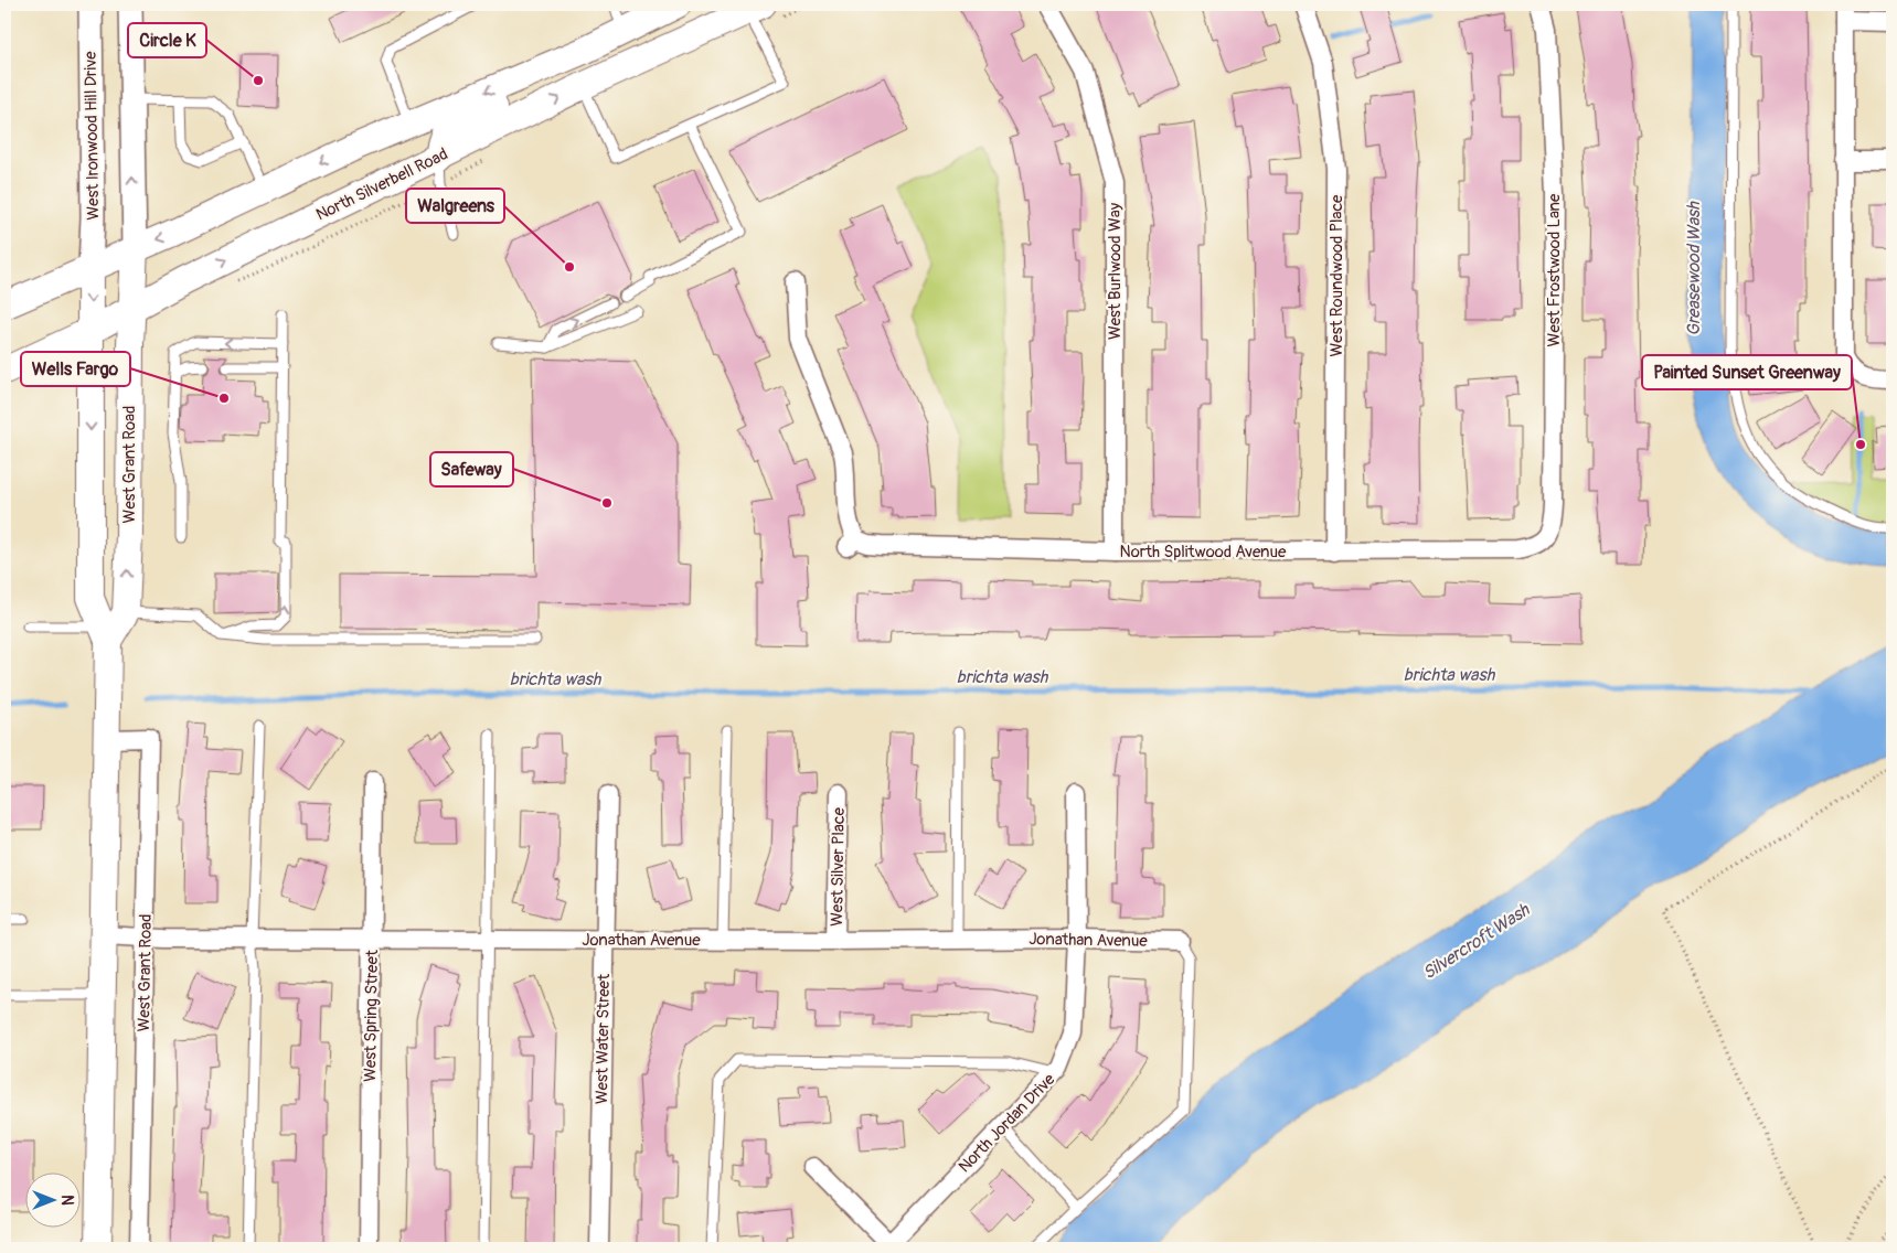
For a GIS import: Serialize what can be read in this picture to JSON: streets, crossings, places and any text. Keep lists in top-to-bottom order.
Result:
{
  "streets": {
    "main road": ["North Silverbell Road", "West Grant Road"],
    "street": [
      "West Ironwood Hill Drive",
      "West Frostwood Lane",
      "West Burlwood Way",
      "West Roundwood Place",
      "North Splitwood Avenue",
      "West Silver Place",
      "Jonathan Avenue",
      "West Spring Street",
      "West Water Street",
      "North Jordan Drive"
    ]
  },
  "crossings": [
    ["North Silverbell Road", "West Grant Road"],
    ["West Frostwood Lane", "North Splitwood Avenue"],
    ["West Burlwood Way", "North Splitwood Avenue"],
    ["West Roundwood Place", "North Splitwood Avenue"],
    ["West Grant Road", "Jonathan Avenue"],
    ["West Silver Place", "Jonathan Avenue"],
    ["Jonathan Avenue", "West Spring Street"],
    ["Jonathan Avenue", "West Water Street"],
    ["Jonathan Avenue", "North Jordan Drive"]
  ],
  "water": ["Greasewood Wash", "brichta wash", "Silvercroft Wash"],
  "places": [
    "Circle K",
    "Walgreens",
    "Wells Fargo",
    "Painted Sunset Greenway",
    "Safeway"
  ],
  "north": "right"
}
